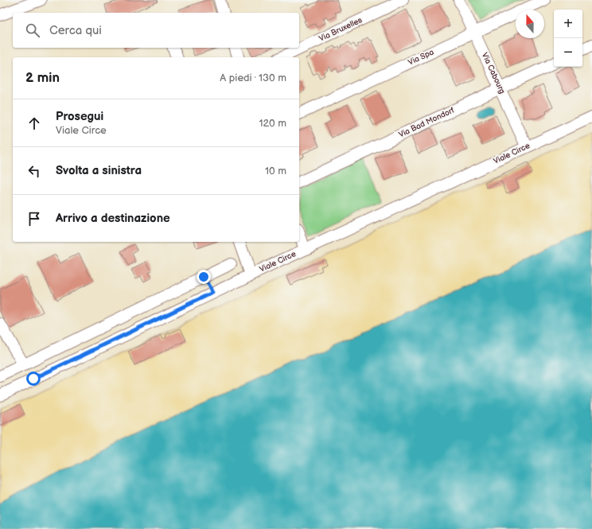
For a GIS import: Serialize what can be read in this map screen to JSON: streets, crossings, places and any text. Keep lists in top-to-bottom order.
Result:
{
  "streets": {
    "street": [
      "Via Bruxelles",
      "Via Spa",
      "Via Cabourg",
      "Via Bad Mondorf",
      "Viale Circe"
    ]
  },
  "crossings": [
    ["Via Spa", "Via Cabourg"],
    ["Via Cabourg", "Via Bad Mondorf"],
    ["Via Cabourg", "Viale Circe"]
  ],
  "north": "top",
  "page": {
    "map_buttons": ["+", "−"],
    "search": "Cerca qui",
    "heading": ["2 min", "A piedi · 130 m"],
    "list": [
      ["Prosegui", "Viale Circe", "120 m"],
      ["Svolta a sinistra", "10 m"],
      "Arrivo a destinazione"
    ]
  }
}
